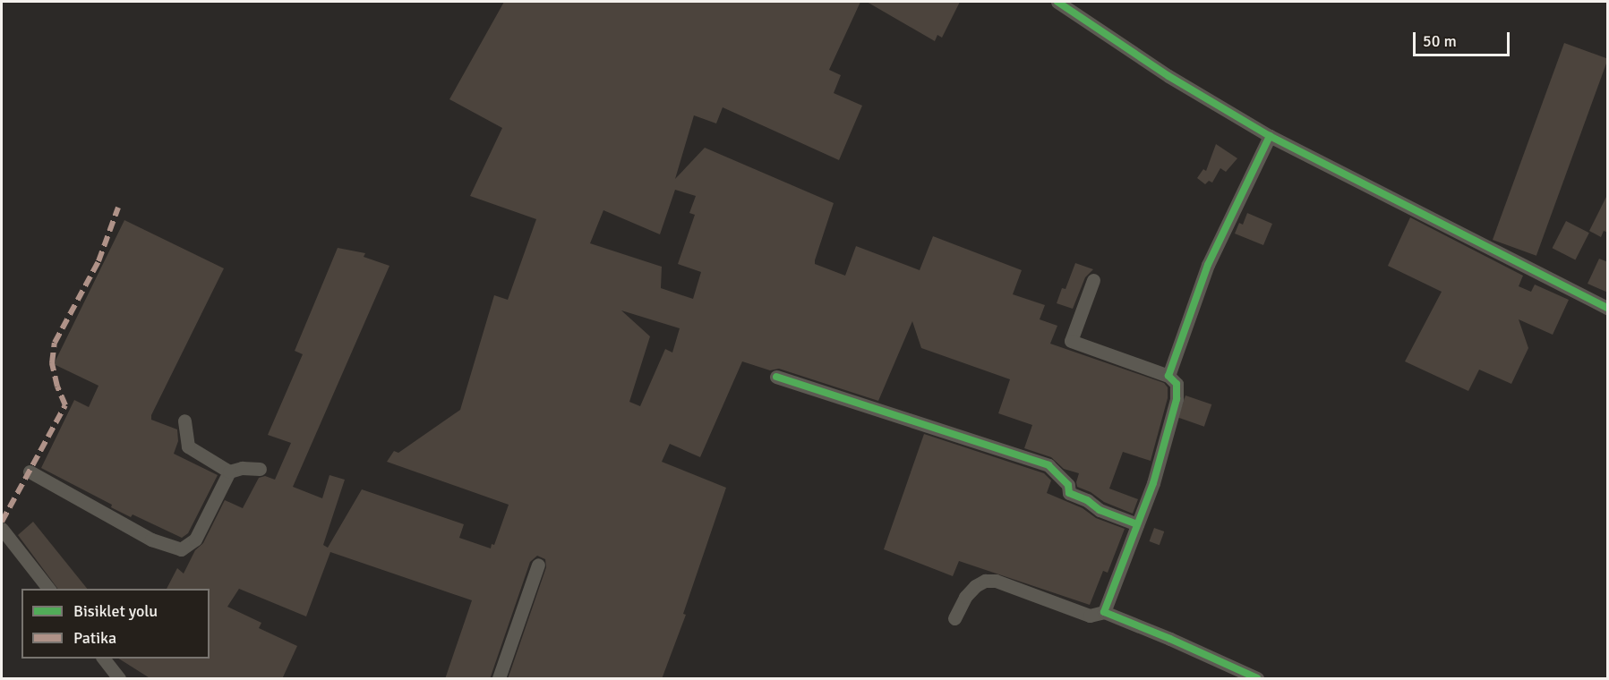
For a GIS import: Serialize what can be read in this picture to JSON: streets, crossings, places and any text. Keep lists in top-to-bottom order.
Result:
{
  "legend": ["Bisiklet yolu", "Patika"],
  "scale_bar": "50 m"
}
